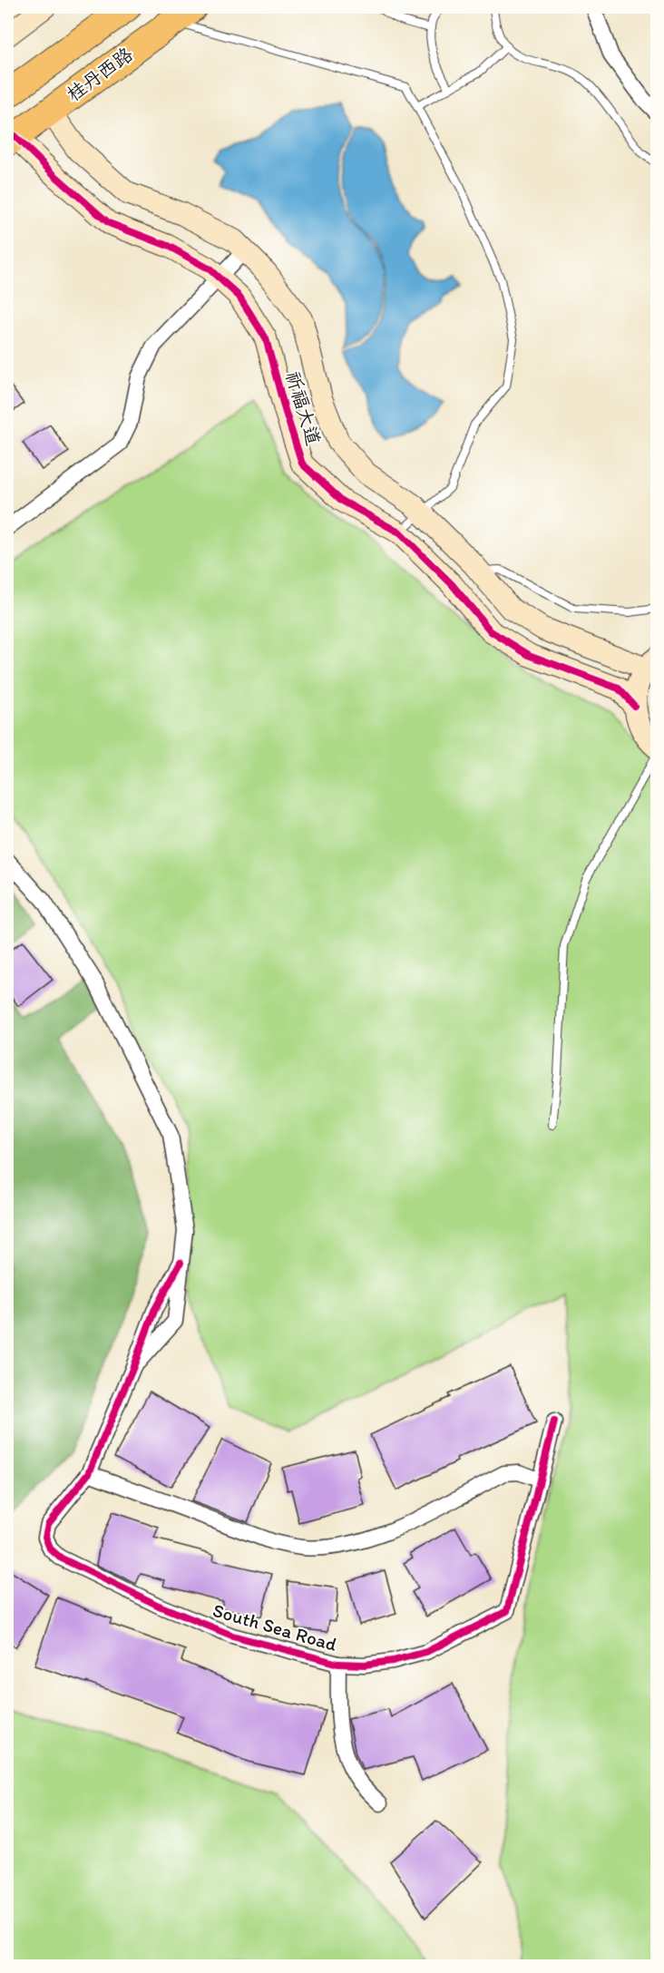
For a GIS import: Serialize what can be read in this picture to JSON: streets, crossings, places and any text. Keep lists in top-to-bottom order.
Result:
{
  "streets": {
    "highway": ["桂丹西路"],
    "street": ["祈福大道", "South Sea Road"]
  },
  "crossings": [
    ["桂丹西路", "祈福大道"]
  ]
}
